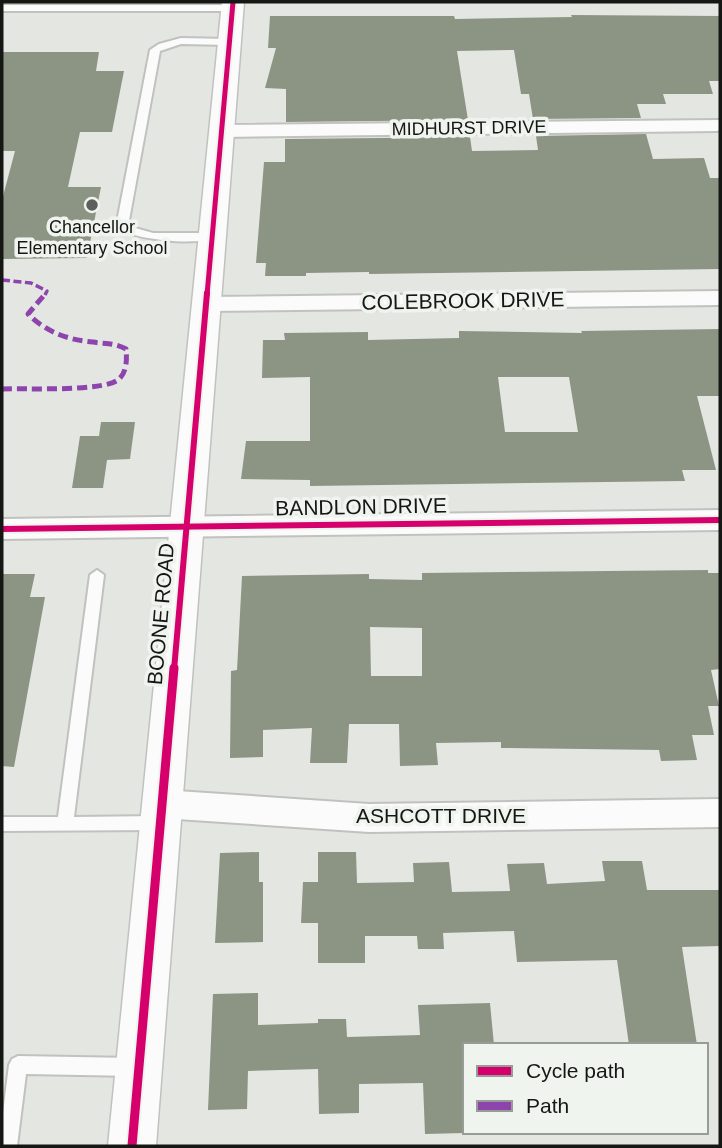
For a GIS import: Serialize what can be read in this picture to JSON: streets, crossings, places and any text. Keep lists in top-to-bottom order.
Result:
{
  "streets": {
    "street": [
      "MIDHURST DRIVE",
      "COLEBROOK DRIVE",
      "BANDLON DRIVE",
      "BOONE ROAD",
      "ASHCOTT DRIVE"
    ]
  },
  "crossings": [
    ["MIDHURST DRIVE", "BOONE ROAD"],
    ["COLEBROOK DRIVE", "BOONE ROAD"],
    ["BANDLON DRIVE", "BOONE ROAD"],
    ["BOONE ROAD", "ASHCOTT DRIVE"]
  ],
  "places": ["Chancellor Elementary School"],
  "legend": ["Cycle path", "Path"]
}
